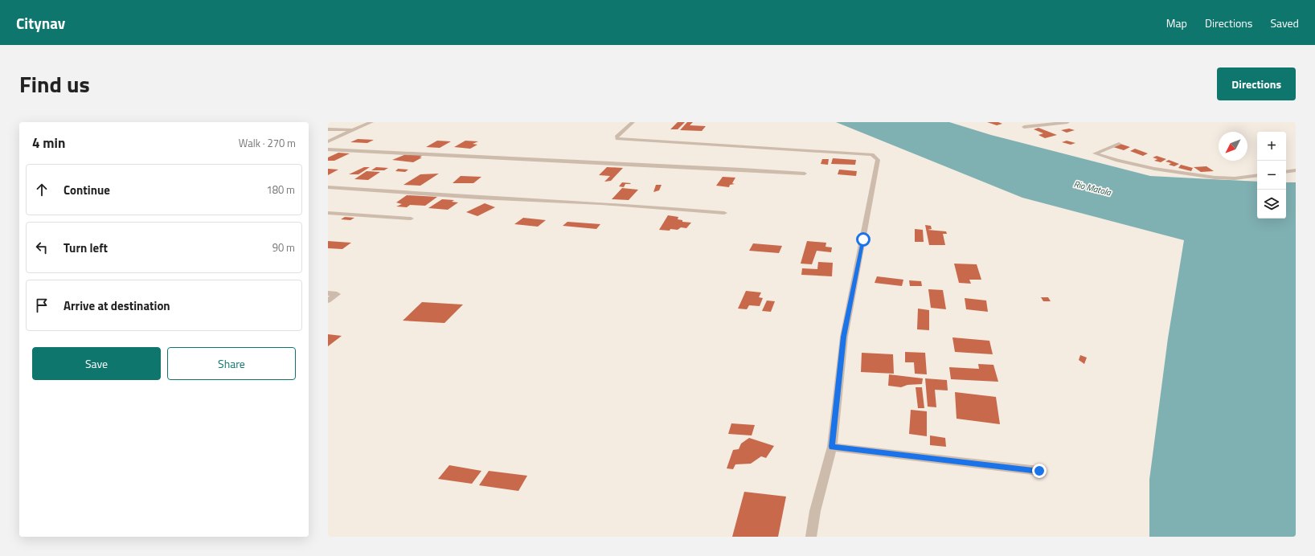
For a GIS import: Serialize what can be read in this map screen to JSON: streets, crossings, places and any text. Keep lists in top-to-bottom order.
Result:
{
  "water": ["Rio Matola"],
  "north": "bottom left",
  "page": {
    "header": "Citynav",
    "nav": ["Map", "Directions", "Saved"],
    "title": "Find us",
    "buttons": [
      "Directions",
      ["Save", "Share"]
    ],
    "heading": ["4 min", "Walk · 270 m"],
    "map_buttons": ["+", "−"],
    "list": [
      ["Continue", "180 m"],
      ["Turn left", "90 m"],
      "Arrive at destination"
    ]
  }
}
